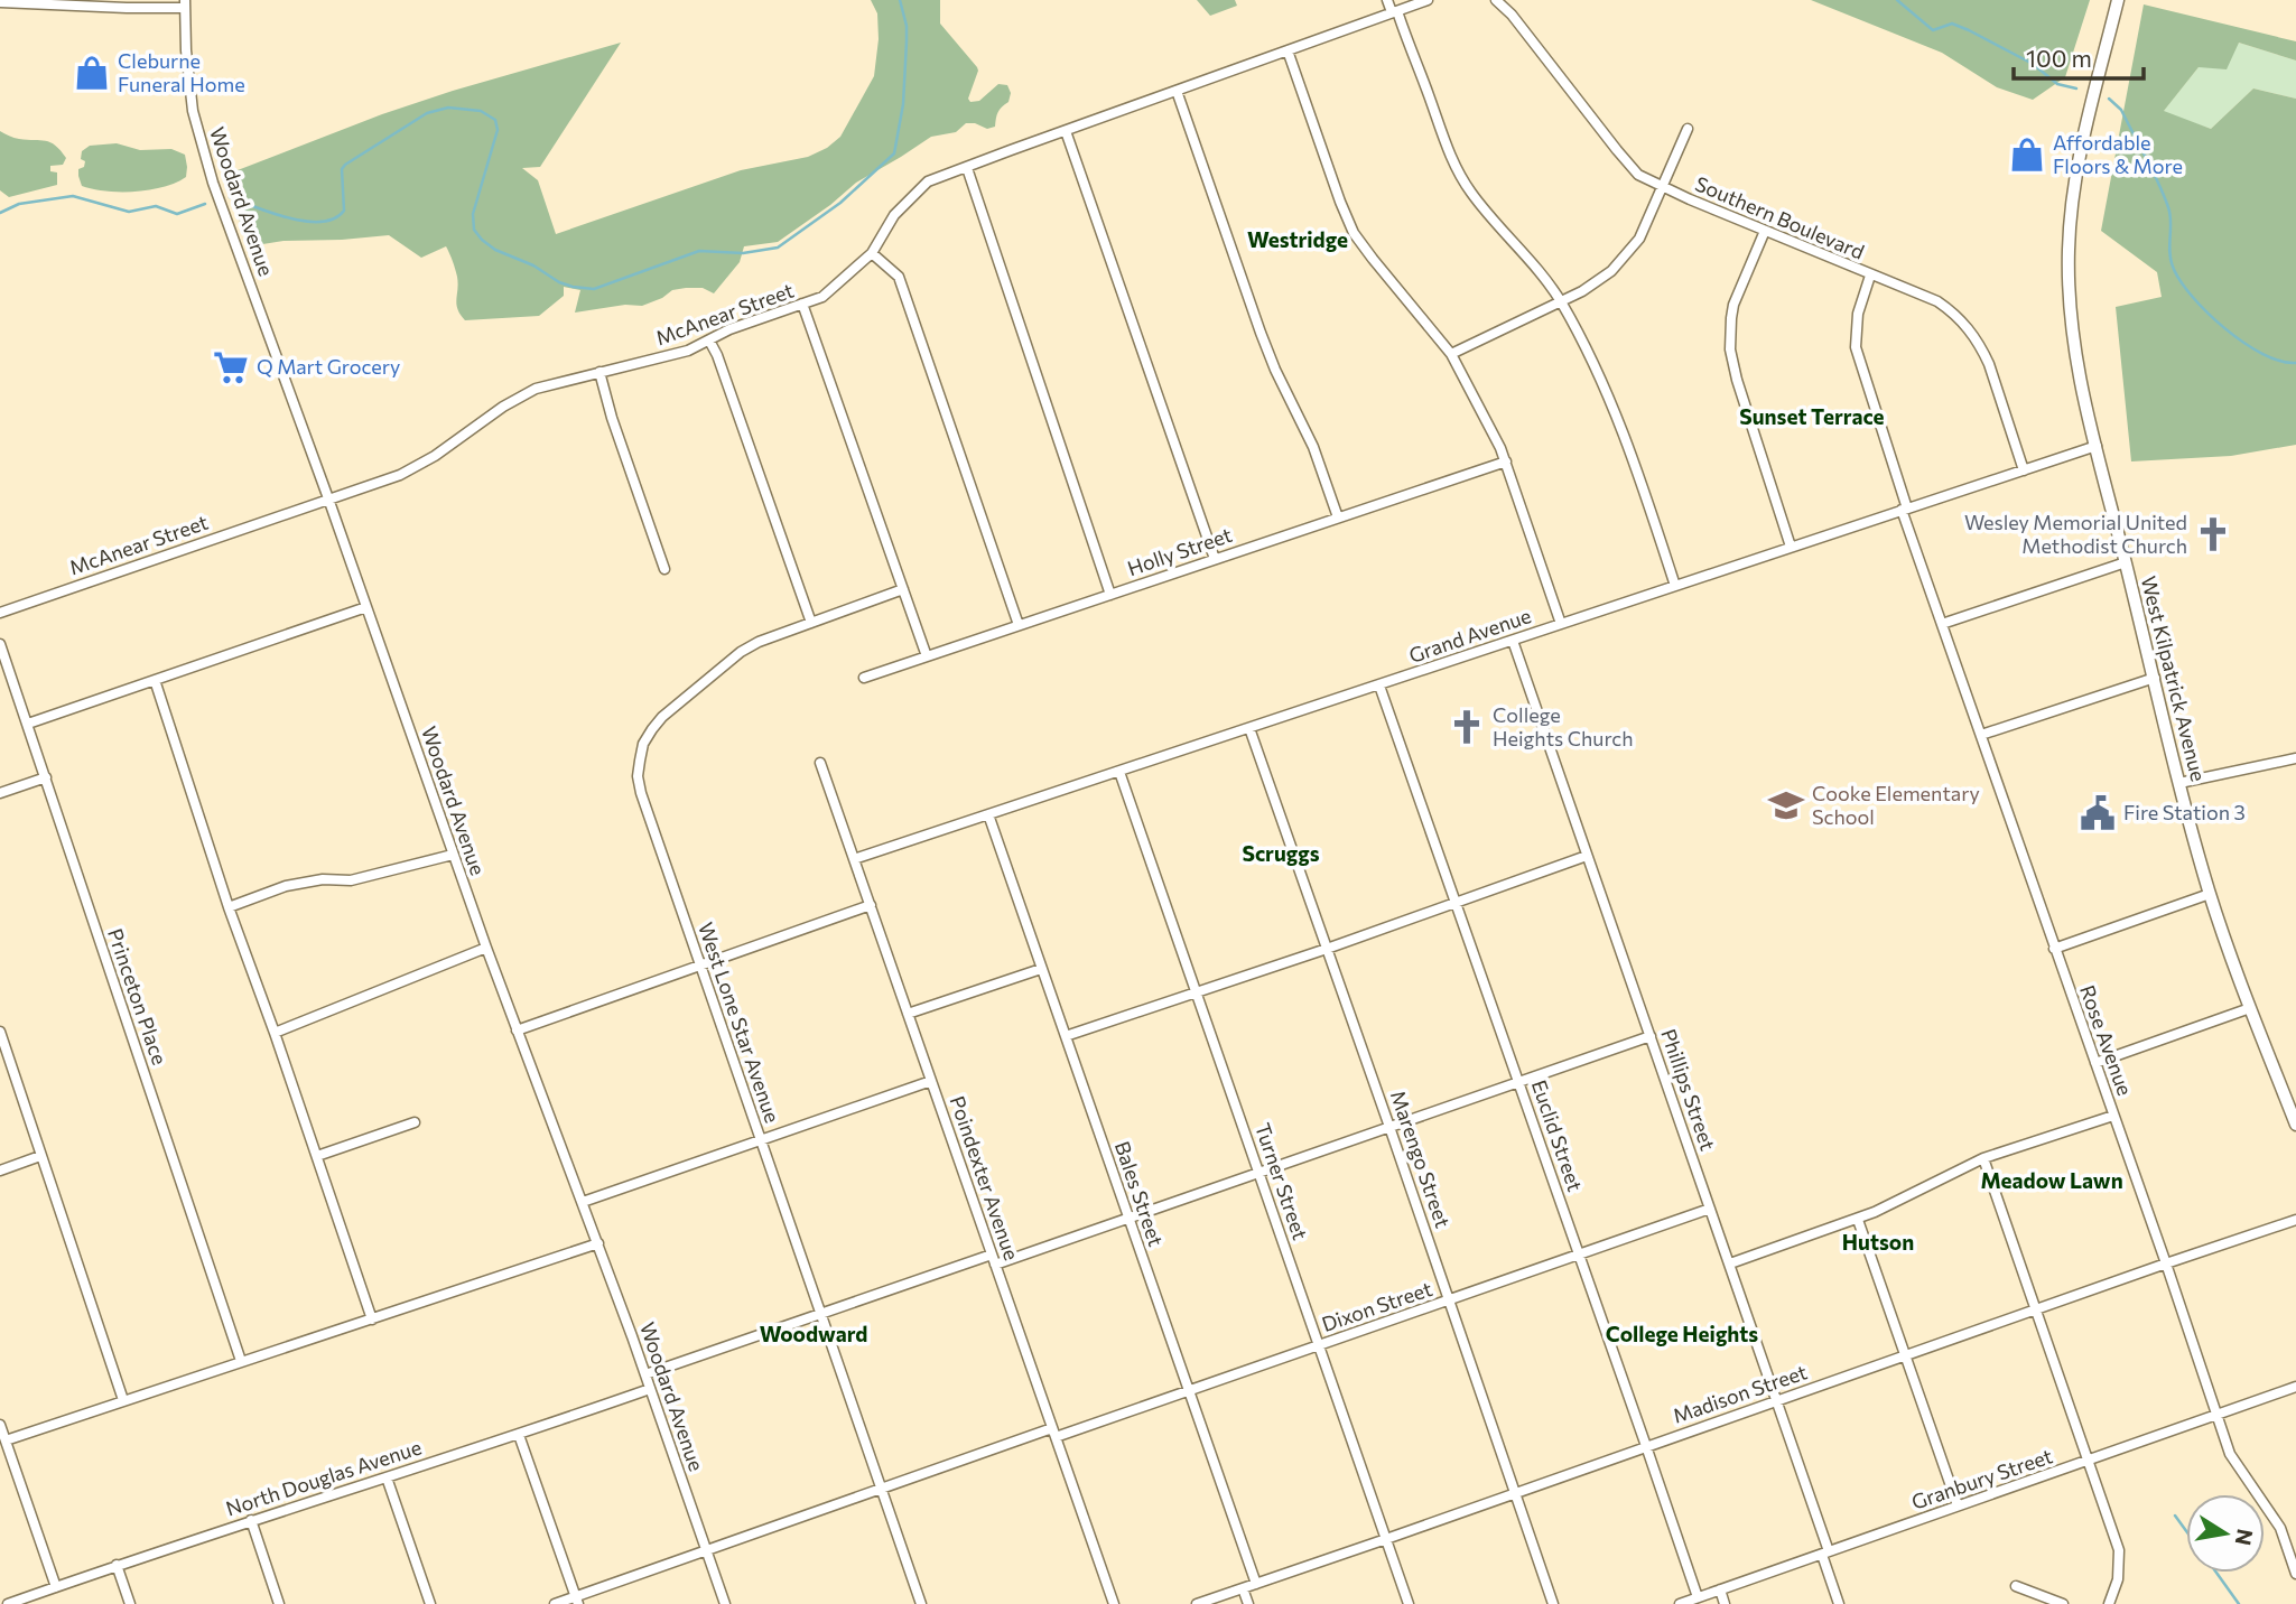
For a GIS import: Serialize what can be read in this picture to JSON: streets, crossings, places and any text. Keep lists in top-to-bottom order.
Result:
{
  "streets": {
    "main road": ["West Kilpatrick Avenue"],
    "street": [
      "Woodard Avenue",
      "Southern Boulevard",
      "McAnear Street",
      "Holly Street",
      "Grand Avenue",
      "Princeton Place",
      "West Lone Star Avenue",
      "Rose Avenue",
      "Phillips Street",
      "Euclid Street",
      "Marengo Street",
      "Poindexter Avenue",
      "Turner Street",
      "Bales Street",
      "Dixon Street",
      "Madison Street",
      "North Douglas Avenue",
      "Granbury Street"
    ]
  },
  "crossings": [
    ["Woodard Avenue", "McAnear Street"],
    ["Woodard Avenue", "Dixon Street"],
    ["Woodard Avenue", "North Douglas Avenue"],
    ["Southern Boulevard", "Grand Avenue"],
    ["Southern Boulevard", "Rose Avenue"],
    ["Grand Avenue", "West Kilpatrick Avenue"],
    ["Grand Avenue", "Rose Avenue"],
    ["Grand Avenue", "Phillips Street"],
    ["Grand Avenue", "Euclid Street"],
    ["Grand Avenue", "Marengo Street"],
    ["Grand Avenue", "Poindexter Avenue"],
    ["Grand Avenue", "Turner Street"],
    ["Grand Avenue", "Bales Street"],
    ["West Lone Star Avenue", "Dixon Street"],
    ["Rose Avenue", "Madison Street"],
    ["Rose Avenue", "Granbury Street"],
    ["Phillips Street", "Dixon Street"],
    ["Phillips Street", "Madison Street"],
    ["Phillips Street", "Granbury Street"],
    ["Euclid Street", "Dixon Street"],
    ["Euclid Street", "Madison Street"],
    ["Euclid Street", "Granbury Street"],
    ["Marengo Street", "Dixon Street"],
    ["Marengo Street", "Madison Street"],
    ["Poindexter Avenue", "Dixon Street"],
    ["Turner Street", "Dixon Street"],
    ["Turner Street", "Madison Street"],
    ["Bales Street", "Dixon Street"],
    ["Bales Street", "Madison Street"]
  ],
  "districts": [
    "Westridge",
    "Sunset Terrace",
    "Scruggs",
    "Meadow Lawn",
    "Hutson",
    "Woodward",
    "College Heights"
  ],
  "places": {
    "shop": ["Cleburne Funeral Home", "Affordable Floors & More"],
    "supermarket": ["Q Mart Grocery"],
    "church": ["Wesley Memorial United Methodist Church", "College Heights Church"],
    "school or university": ["Cooke Elementary School"],
    "public building": ["Fire Station 3"]
  },
  "scale_bar": "100 m",
  "north": "right"
}
